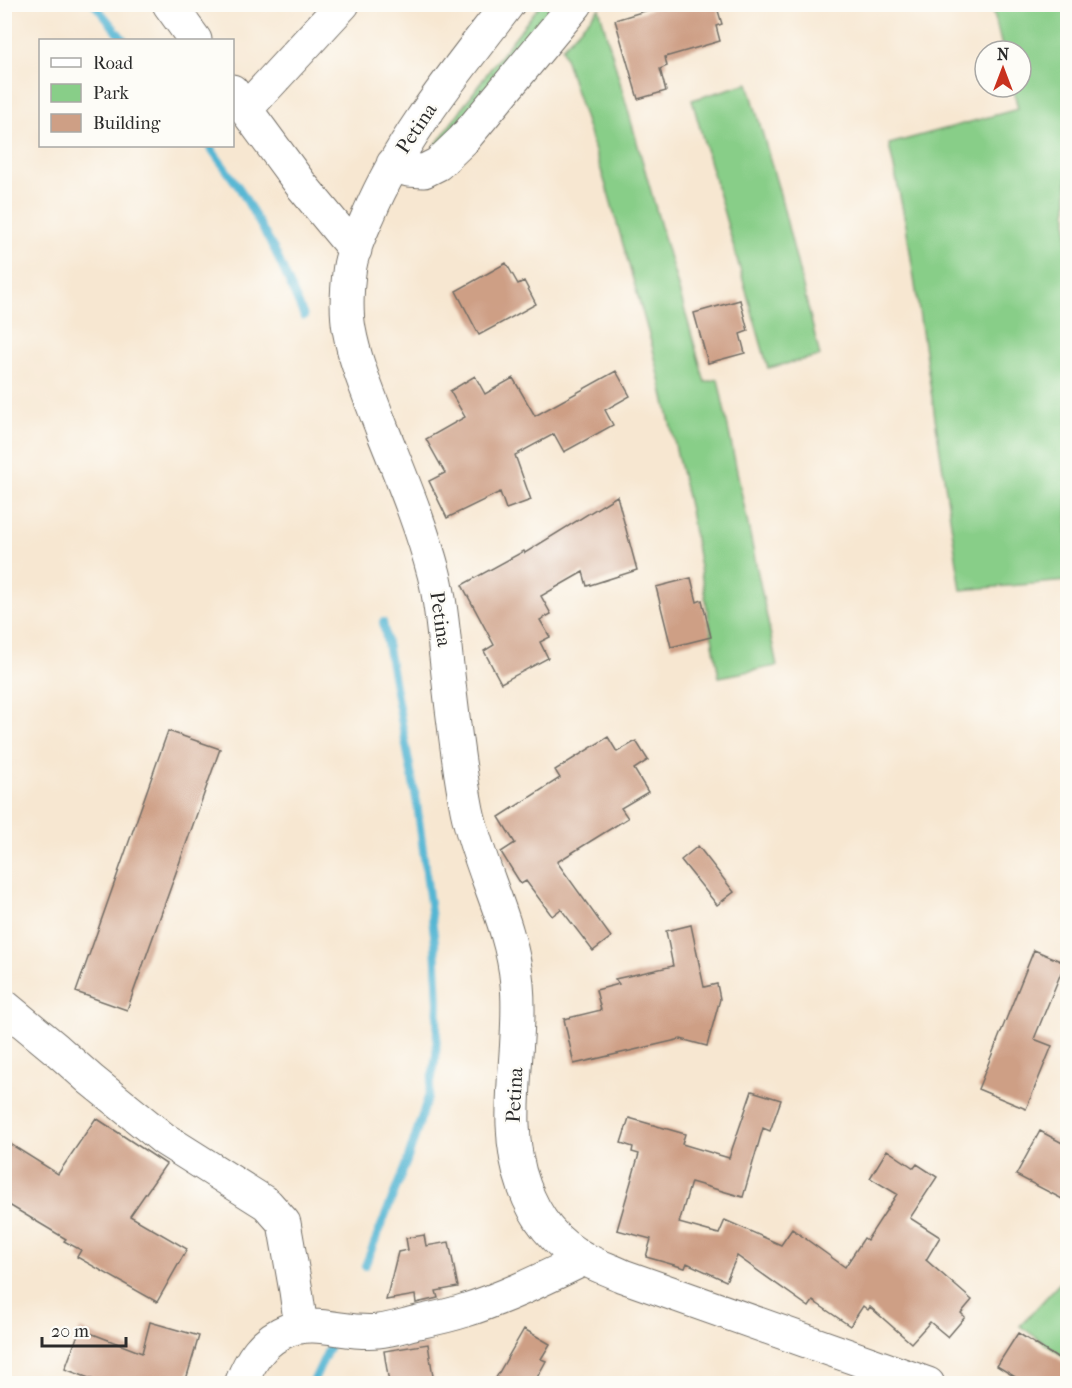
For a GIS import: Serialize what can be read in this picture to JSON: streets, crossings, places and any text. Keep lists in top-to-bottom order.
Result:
{
  "streets": {
    "street": ["Petina"]
  },
  "legend": ["Road", "Park", "Building"],
  "scale_bar": "20 m",
  "north": "top"
}
